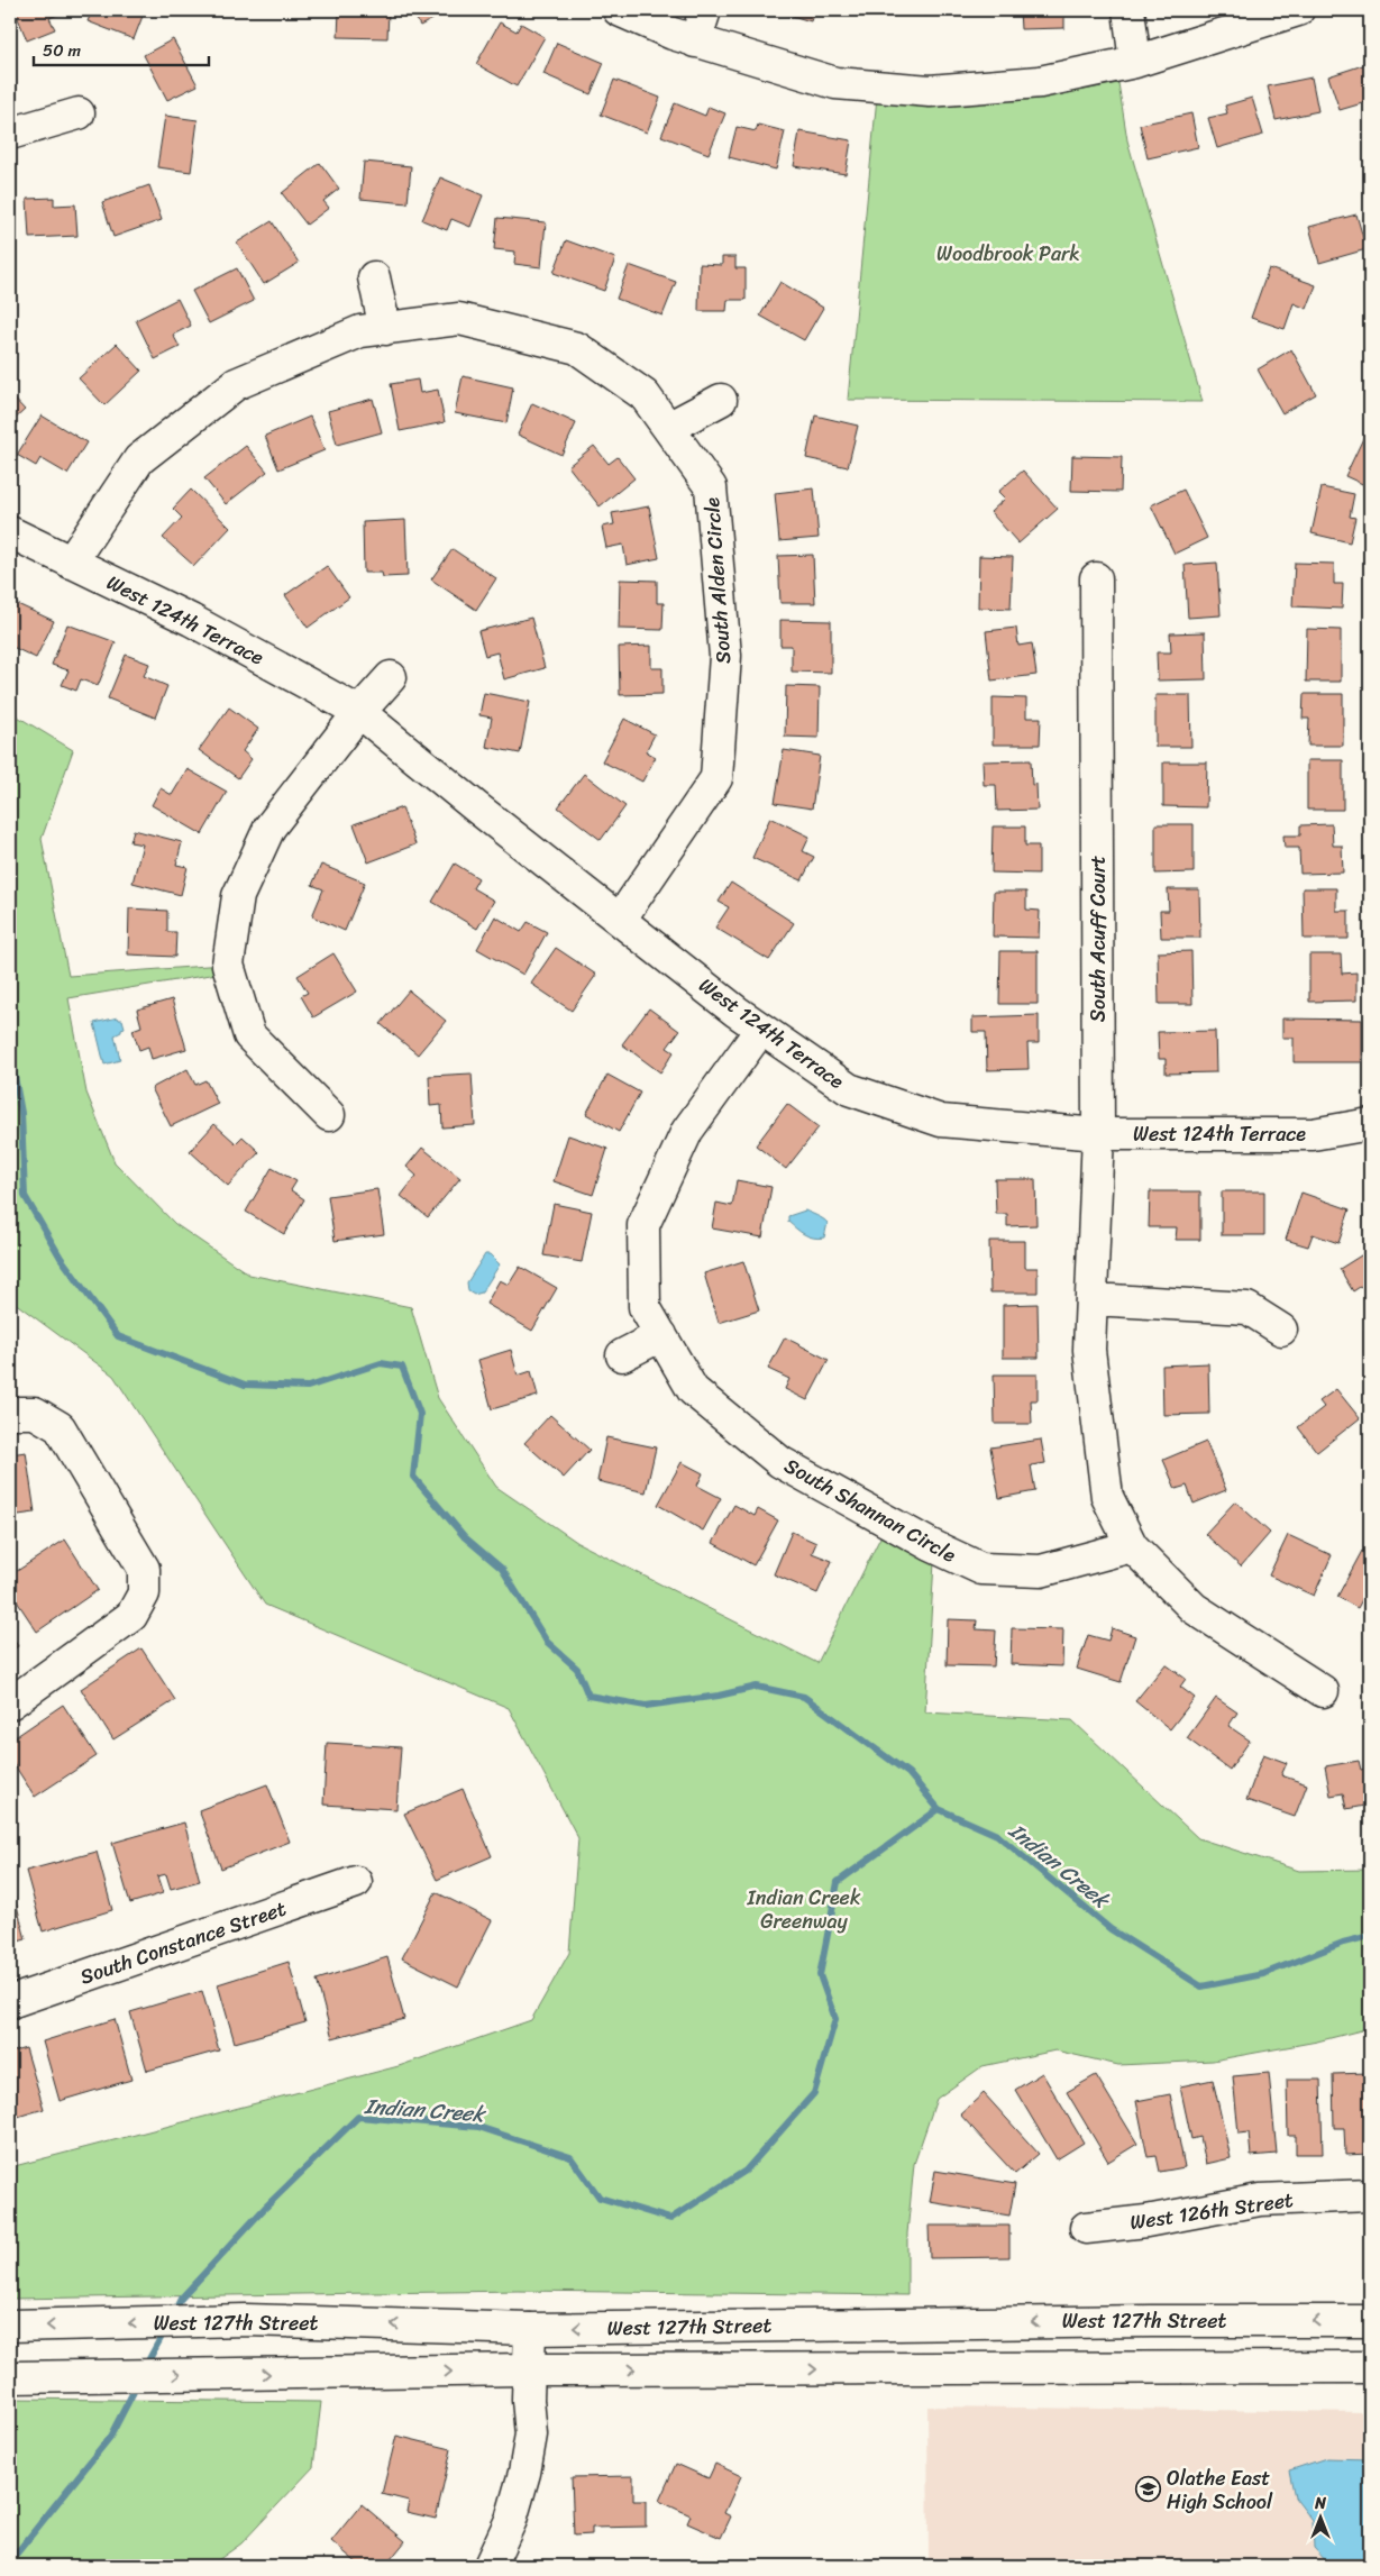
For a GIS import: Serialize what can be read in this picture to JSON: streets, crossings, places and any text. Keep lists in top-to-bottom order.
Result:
{
  "streets": {
    "street": [
      "South Alden Circle",
      "West 124th Terrace",
      "South Acuff Court",
      "South Shannan Circle",
      "South Constance Street",
      "West 126th Street",
      "West 127th Street"
    ]
  },
  "crossings": [
    ["South Alden Circle", "West 124th Terrace"],
    ["West 124th Terrace", "South Acuff Court"],
    ["West 124th Terrace", "South Shannan Circle"],
    ["South Acuff Court", "South Shannan Circle"]
  ],
  "water": ["Indian Creek"],
  "parks": ["Woodbrook Park", "Indian Creek Greenway"],
  "places": {
    "school or university": ["Olathe East High School"]
  },
  "scale_bar": "50 m",
  "north": "top"
}
